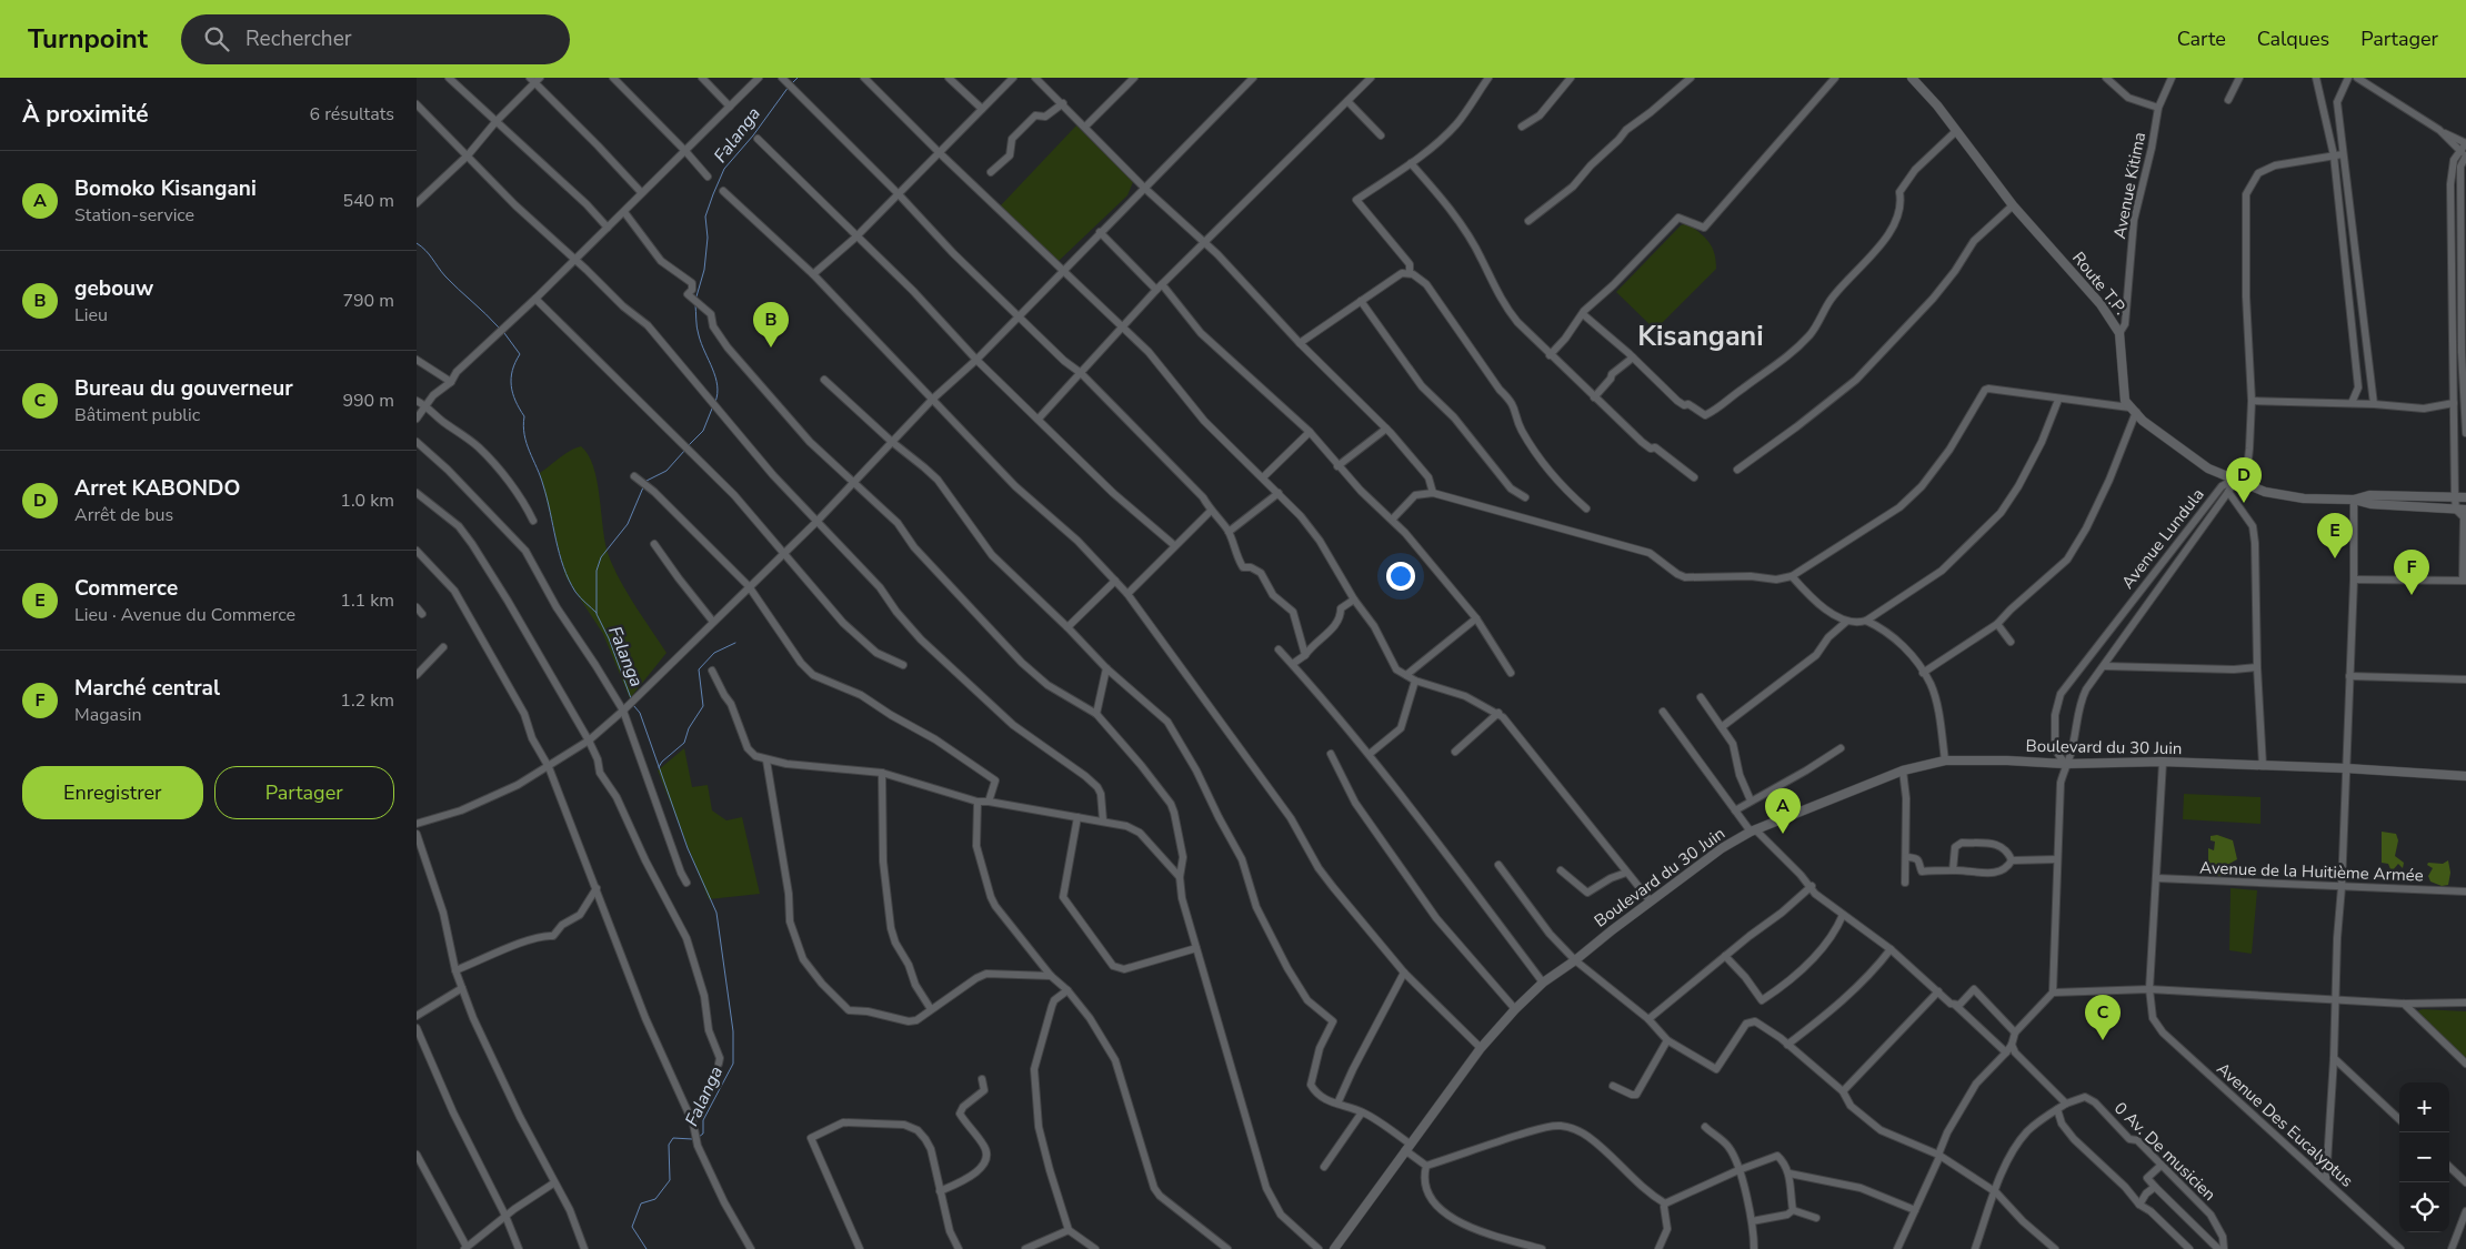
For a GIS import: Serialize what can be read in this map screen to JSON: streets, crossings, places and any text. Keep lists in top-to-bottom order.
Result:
{
  "streets": {
    "street": [
      "Avenue Kitima",
      "Route T.P.",
      "Avenue Lundula",
      "Boulevard du 30 Juin",
      "Avenue de la Huitième Armée",
      "Avenue Des Eucalyptus",
      "0 Av. De musicien"
    ]
  },
  "crossings": [
    ["Avenue Kitima", "Route T.P."],
    ["Avenue Lundula", "Boulevard du 30 Juin"]
  ],
  "districts": ["Kisangani"],
  "water": ["Falanga"],
  "page": {
    "header": "Turnpoint",
    "search": "Rechercher",
    "nav": ["Carte", "Calques", "Partager"],
    "heading": ["À proximité", "6 résultats"],
    "list": [
      {
        "mark": "A",
        "name": "Bomoko Kisangani",
        "note": "Station-service",
        "value": "540 m"
      },
      {
        "mark": "B",
        "name": "gebouw",
        "note": "Lieu",
        "value": "790 m"
      },
      {
        "mark": "C",
        "name": "Bureau du gouverneur",
        "note": "Bâtiment public",
        "value": "990 m"
      },
      {
        "mark": "D",
        "name": "Arret KABONDO",
        "note": "Arrêt de bus",
        "value": "1.0 km"
      },
      {
        "mark": "E",
        "name": "Commerce",
        "note": "Lieu · Avenue du Commerce",
        "value": "1.1 km"
      },
      {
        "mark": "F",
        "name": "Marché central",
        "note": "Magasin",
        "value": "1.2 km"
      }
    ],
    "pins": [
      "B",
      "D",
      "E",
      "F",
      "A",
      "C"
    ],
    "buttons": ["Enregistrer", "Partager"],
    "map_buttons": ["+", "−"]
  }
}
